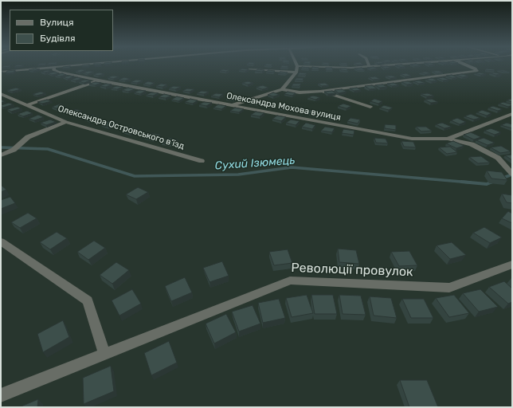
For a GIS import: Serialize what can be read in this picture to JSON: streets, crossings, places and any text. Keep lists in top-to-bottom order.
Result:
{
  "streets": {
    "street": ["Олександра Мохова вулиця", "Олександра Островського в’їзд", "Революції провулок"]
  },
  "water": ["Сухий Ізюмець"],
  "legend": ["Вулиця", "Будівля"]
}
